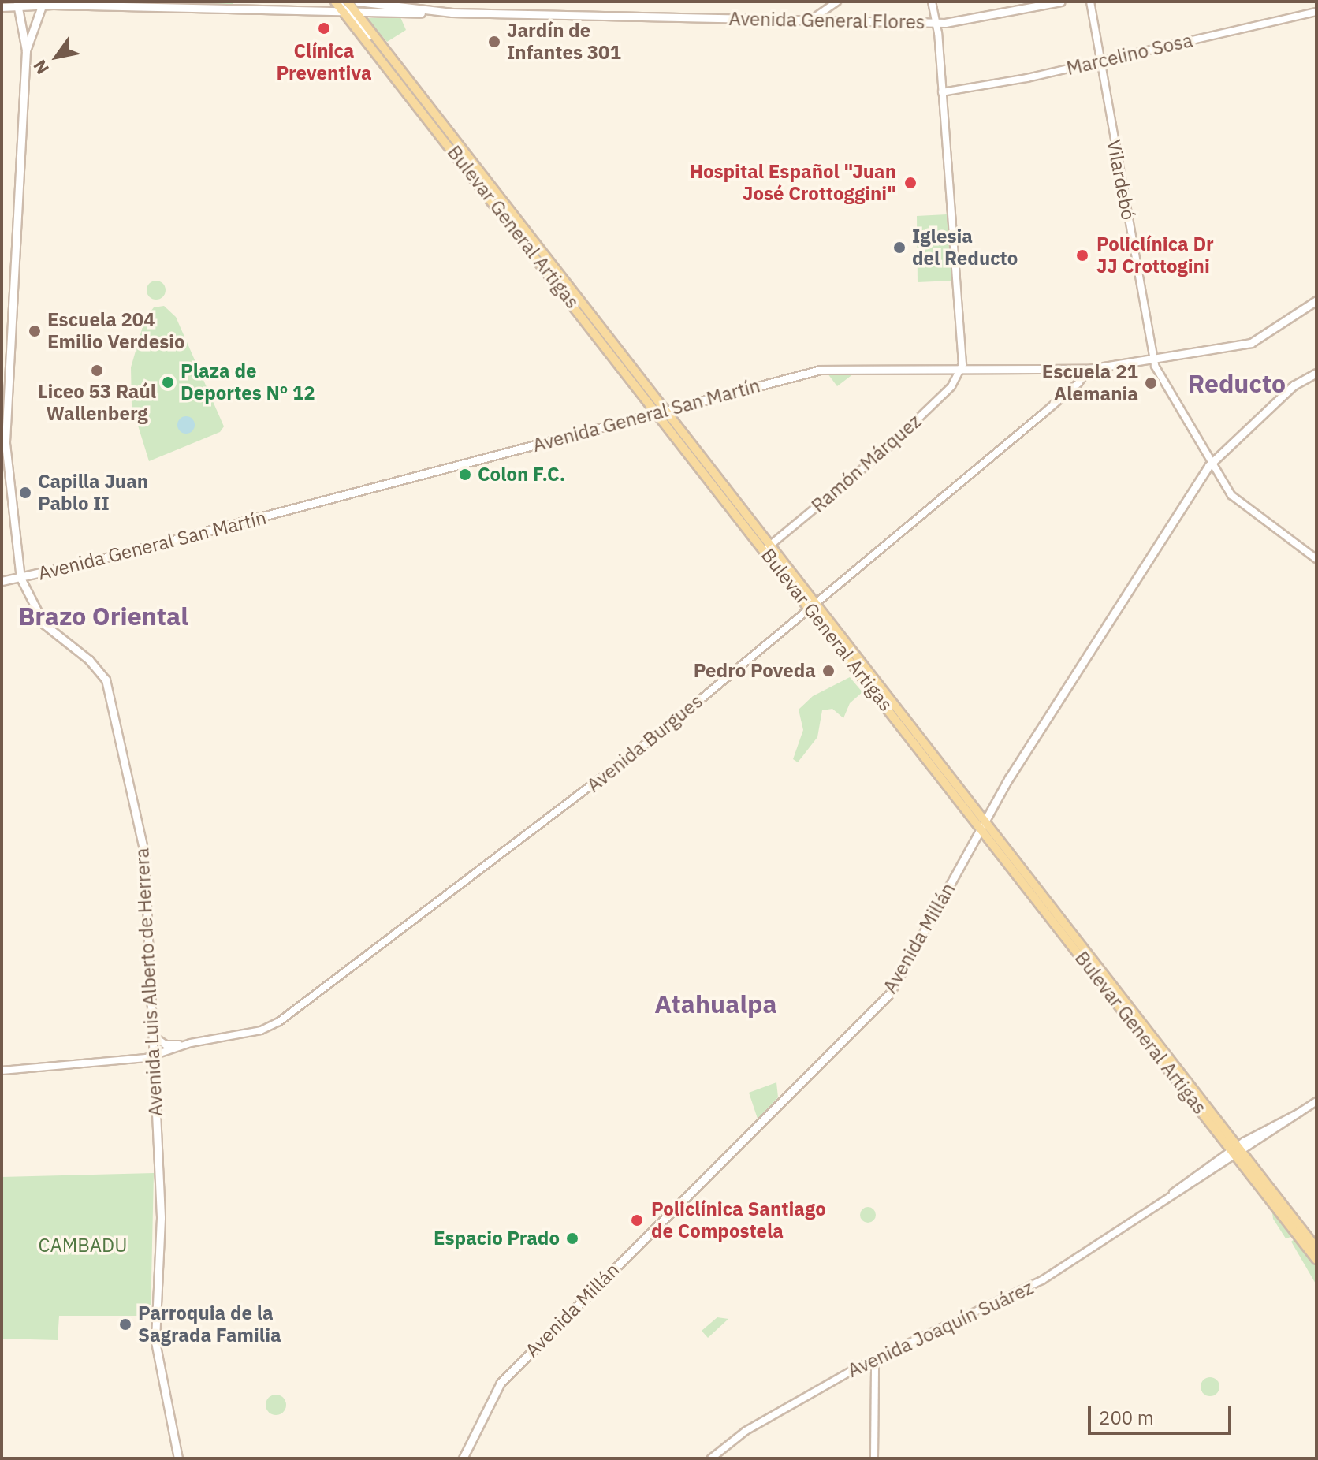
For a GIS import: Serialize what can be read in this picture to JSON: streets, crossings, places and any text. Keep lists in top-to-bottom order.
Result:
{
  "streets": {
    "main road": [
      "Avenida General Flores",
      "Bulevar General Artigas",
      "Avenida General San Martín",
      "Avenida Millán",
      "Avenida Luis Alberto de Herrera"
    ],
    "street": [
      "Marcelino Sosa",
      "Vilardebó",
      "Ramón Márquez",
      "Avenida Burgues",
      "Avenida Joaquín Suárez"
    ]
  },
  "crossings": [
    ["Avenida General Flores", "Bulevar General Artigas"],
    ["Avenida General Flores", "Avenida Luis Alberto de Herrera"],
    ["Marcelino Sosa", "Vilardebó"],
    ["Vilardebó", "Avenida General San Martín"],
    ["Vilardebó", "Avenida Millán"],
    ["Bulevar General Artigas", "Avenida General San Martín"],
    ["Bulevar General Artigas", "Ramón Márquez"],
    ["Bulevar General Artigas", "Avenida Burgues"],
    ["Bulevar General Artigas", "Avenida Millán"],
    ["Bulevar General Artigas", "Avenida Joaquín Suárez"],
    ["Avenida General San Martín", "Ramón Márquez"],
    ["Avenida General San Martín", "Avenida Burgues"],
    ["Avenida General San Martín", "Avenida Luis Alberto de Herrera"],
    ["Avenida Burgues", "Avenida Luis Alberto de Herrera"]
  ],
  "districts": ["Reducto", "Brazo Oriental", "Atahualpa"],
  "parks": ["CAMBADU"],
  "places": [
    "Clínica Preventiva",
    "Jardín de Infantes 301",
    "Hospital Español \"Juan José Crottoggini\"",
    "Iglesia del Reducto",
    "Policlínica Dr JJ Crottogini",
    "Escuela 204 Emilio Verdesio",
    "Liceo 53 Raúl Wallenberg",
    "Plaza de Deportes Nº 12",
    "Escuela 21 Alemania",
    "Colon F.C.",
    "Capilla Juan Pablo II",
    "Pedro Poveda",
    "Policlínica Santiago de Compostela",
    "Espacio Prado",
    "Parroquia de la Sagrada Familia"
  ],
  "scale_bar": "200 m",
  "north": "bottom left"
}
